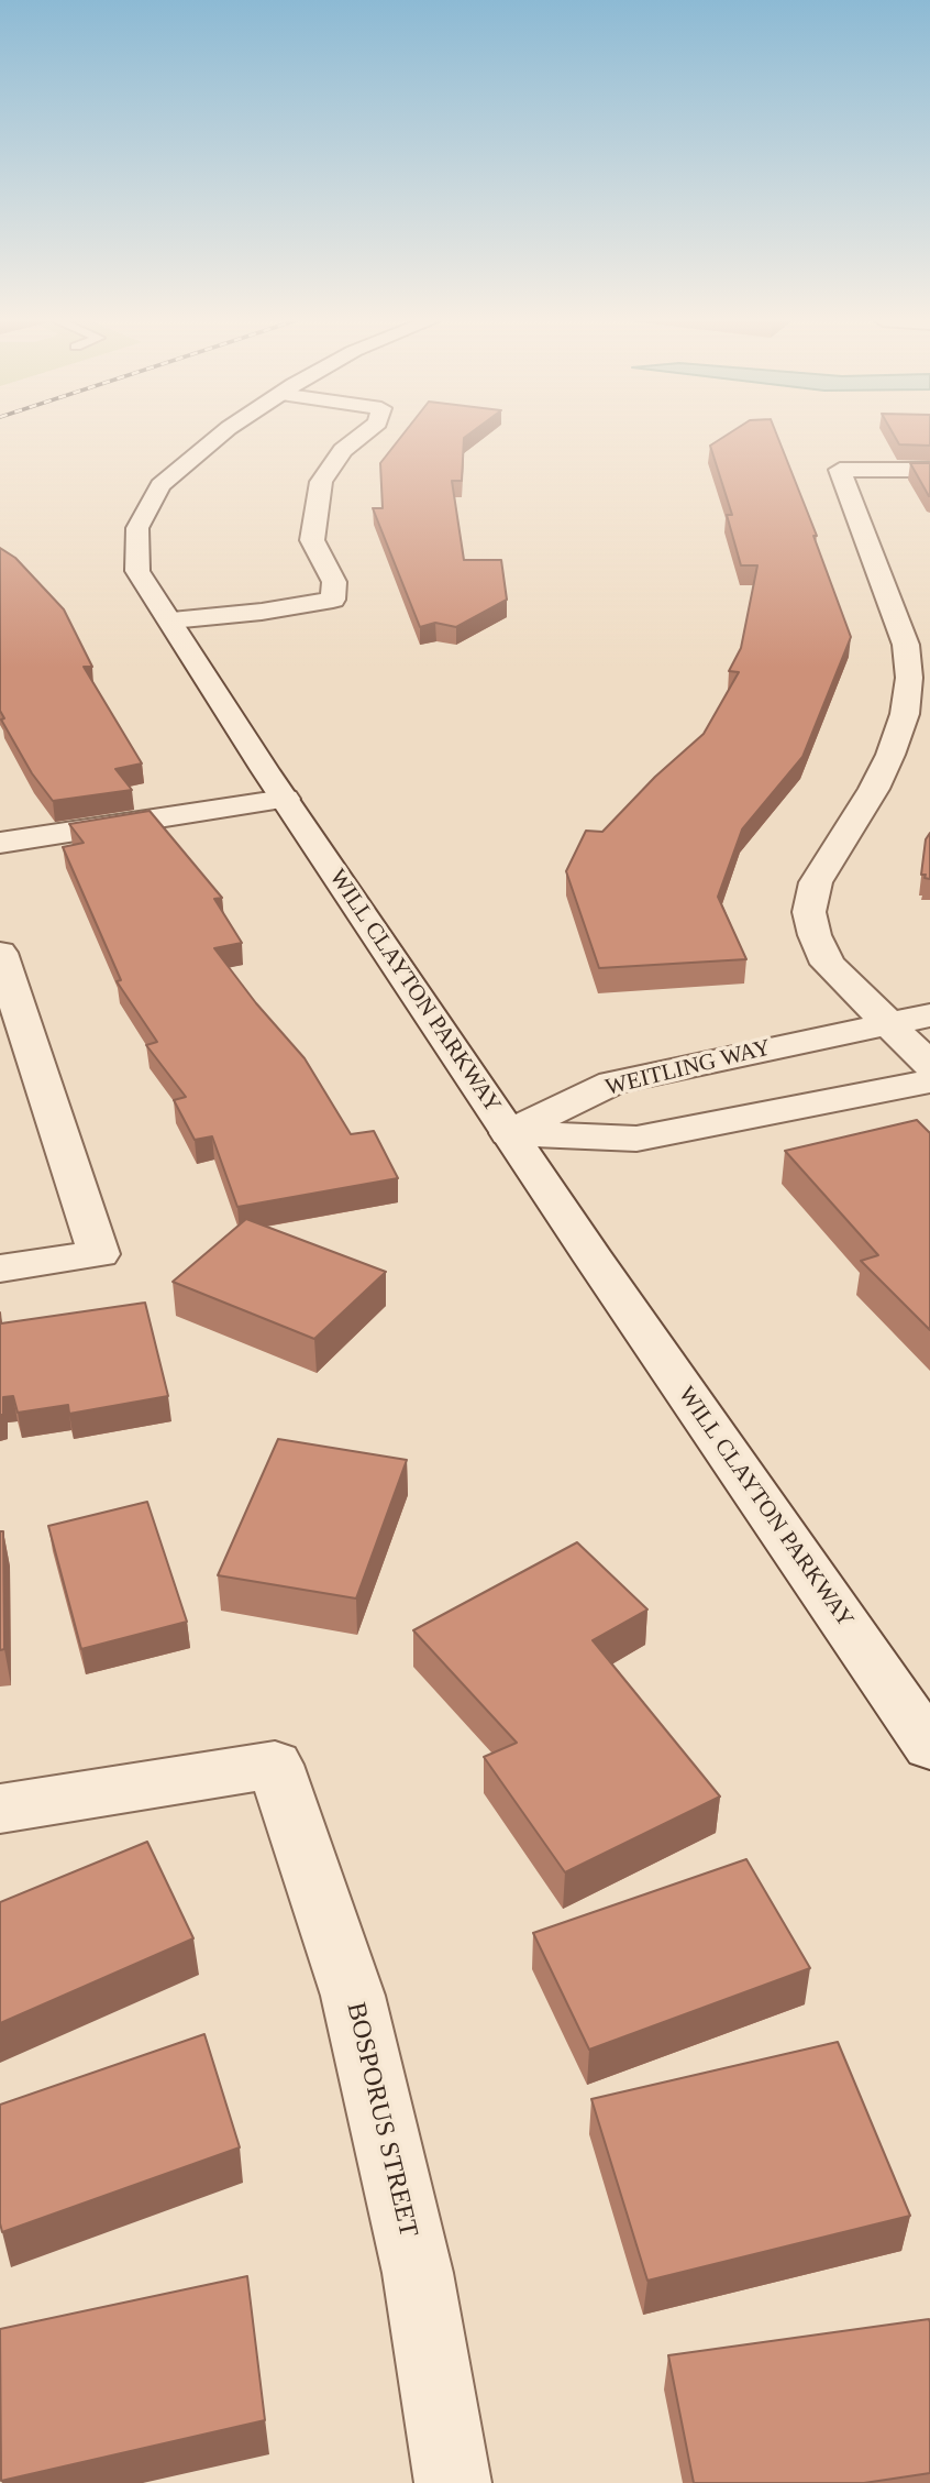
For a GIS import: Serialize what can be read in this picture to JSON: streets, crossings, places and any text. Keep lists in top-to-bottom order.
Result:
{
  "streets": {
    "street": ["WILL CLAYTON PARKWAY", "WEITLING WAY", "BOSPORUS STREET"]
  },
  "crossings": [
    ["WILL CLAYTON PARKWAY", "WEITLING WAY"]
  ]
}
